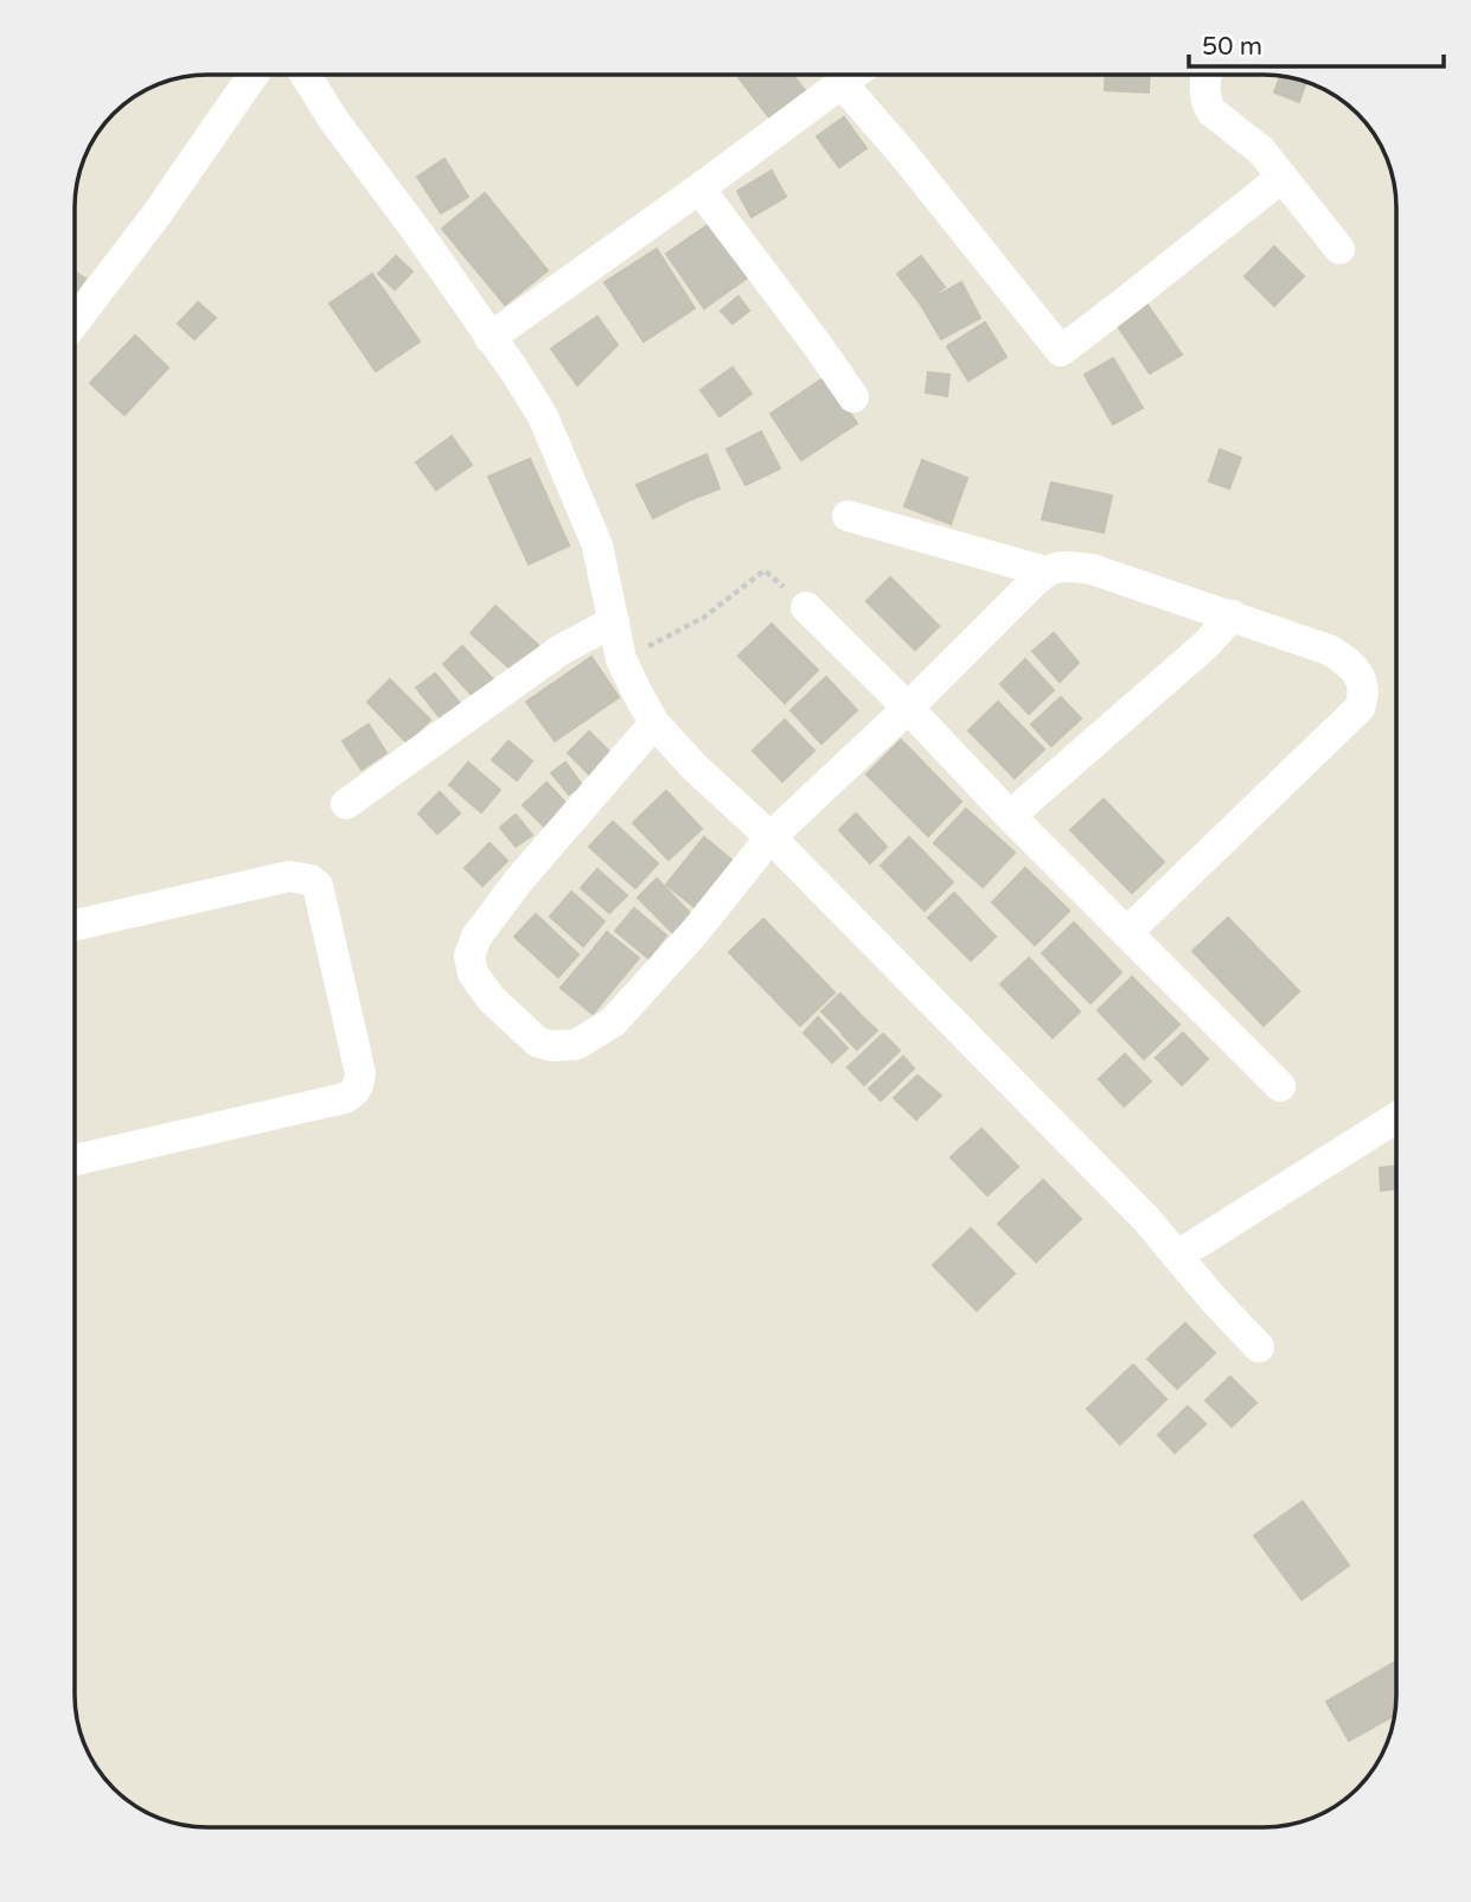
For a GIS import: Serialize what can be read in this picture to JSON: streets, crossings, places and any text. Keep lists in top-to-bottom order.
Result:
{
  "scale_bar": "50 m"
}
